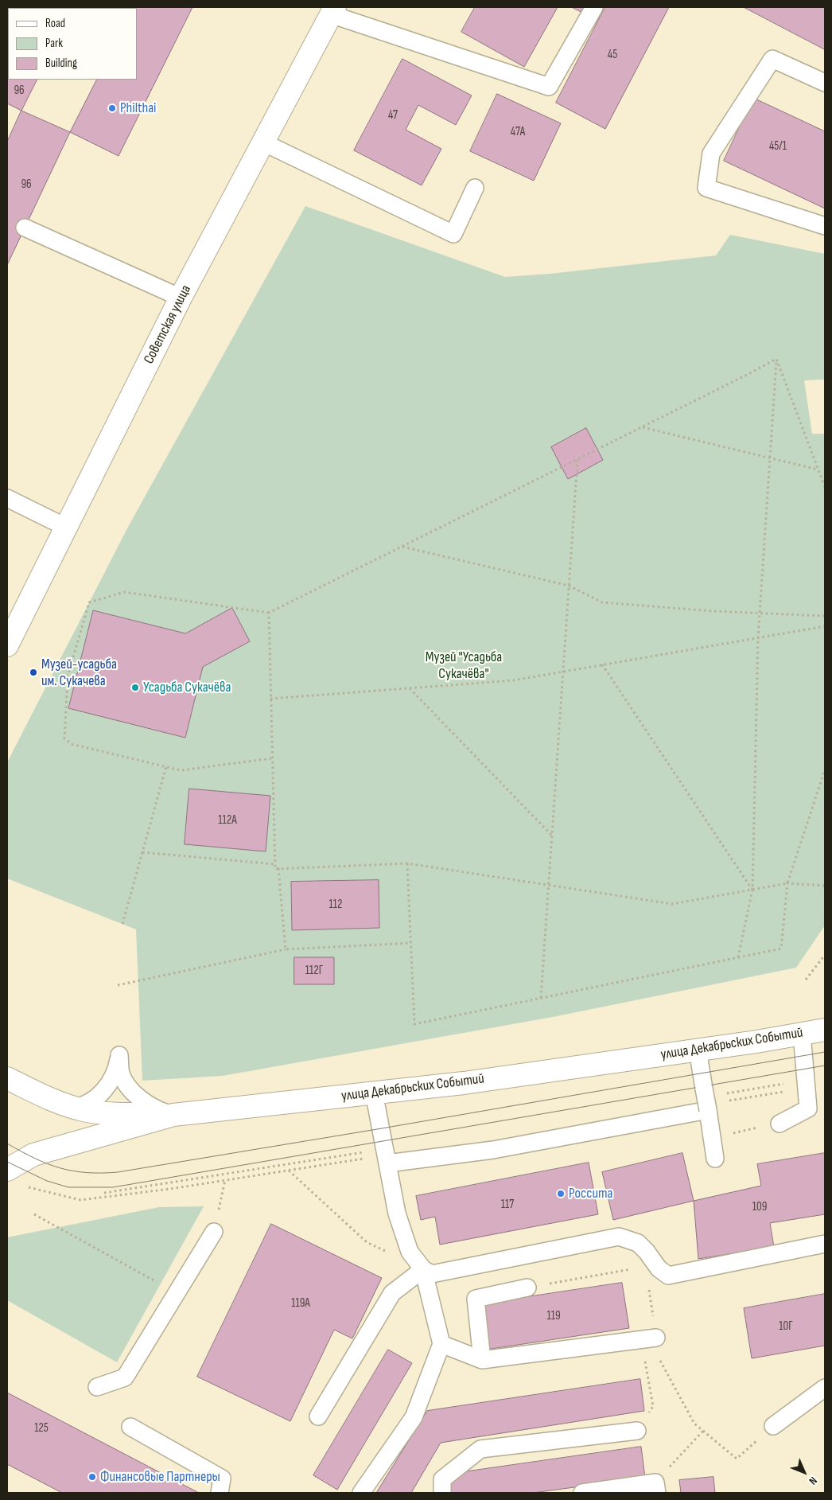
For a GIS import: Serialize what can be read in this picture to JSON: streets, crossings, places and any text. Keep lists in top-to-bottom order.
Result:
{
  "streets": {
    "main road": ["Советская улица", "улица Декабрьских Событий"]
  },
  "parks": ["Музей \"Усадьба Сукачёва\""],
  "places": [
    "Philthai",
    "Музей-усадьба им. Сукачева",
    "Усадьба Сукачёва",
    "Россита",
    "Финансовые Партнеры"
  ],
  "house_numbers": [
    "45",
    "96",
    "47",
    "47А",
    "45/1",
    "96",
    "112А",
    "112",
    "112Г",
    "117",
    "109",
    "119А",
    "119",
    "10Г",
    "125"
  ],
  "legend": ["Road", "Park", "Building"],
  "north": "bottom right"
}
